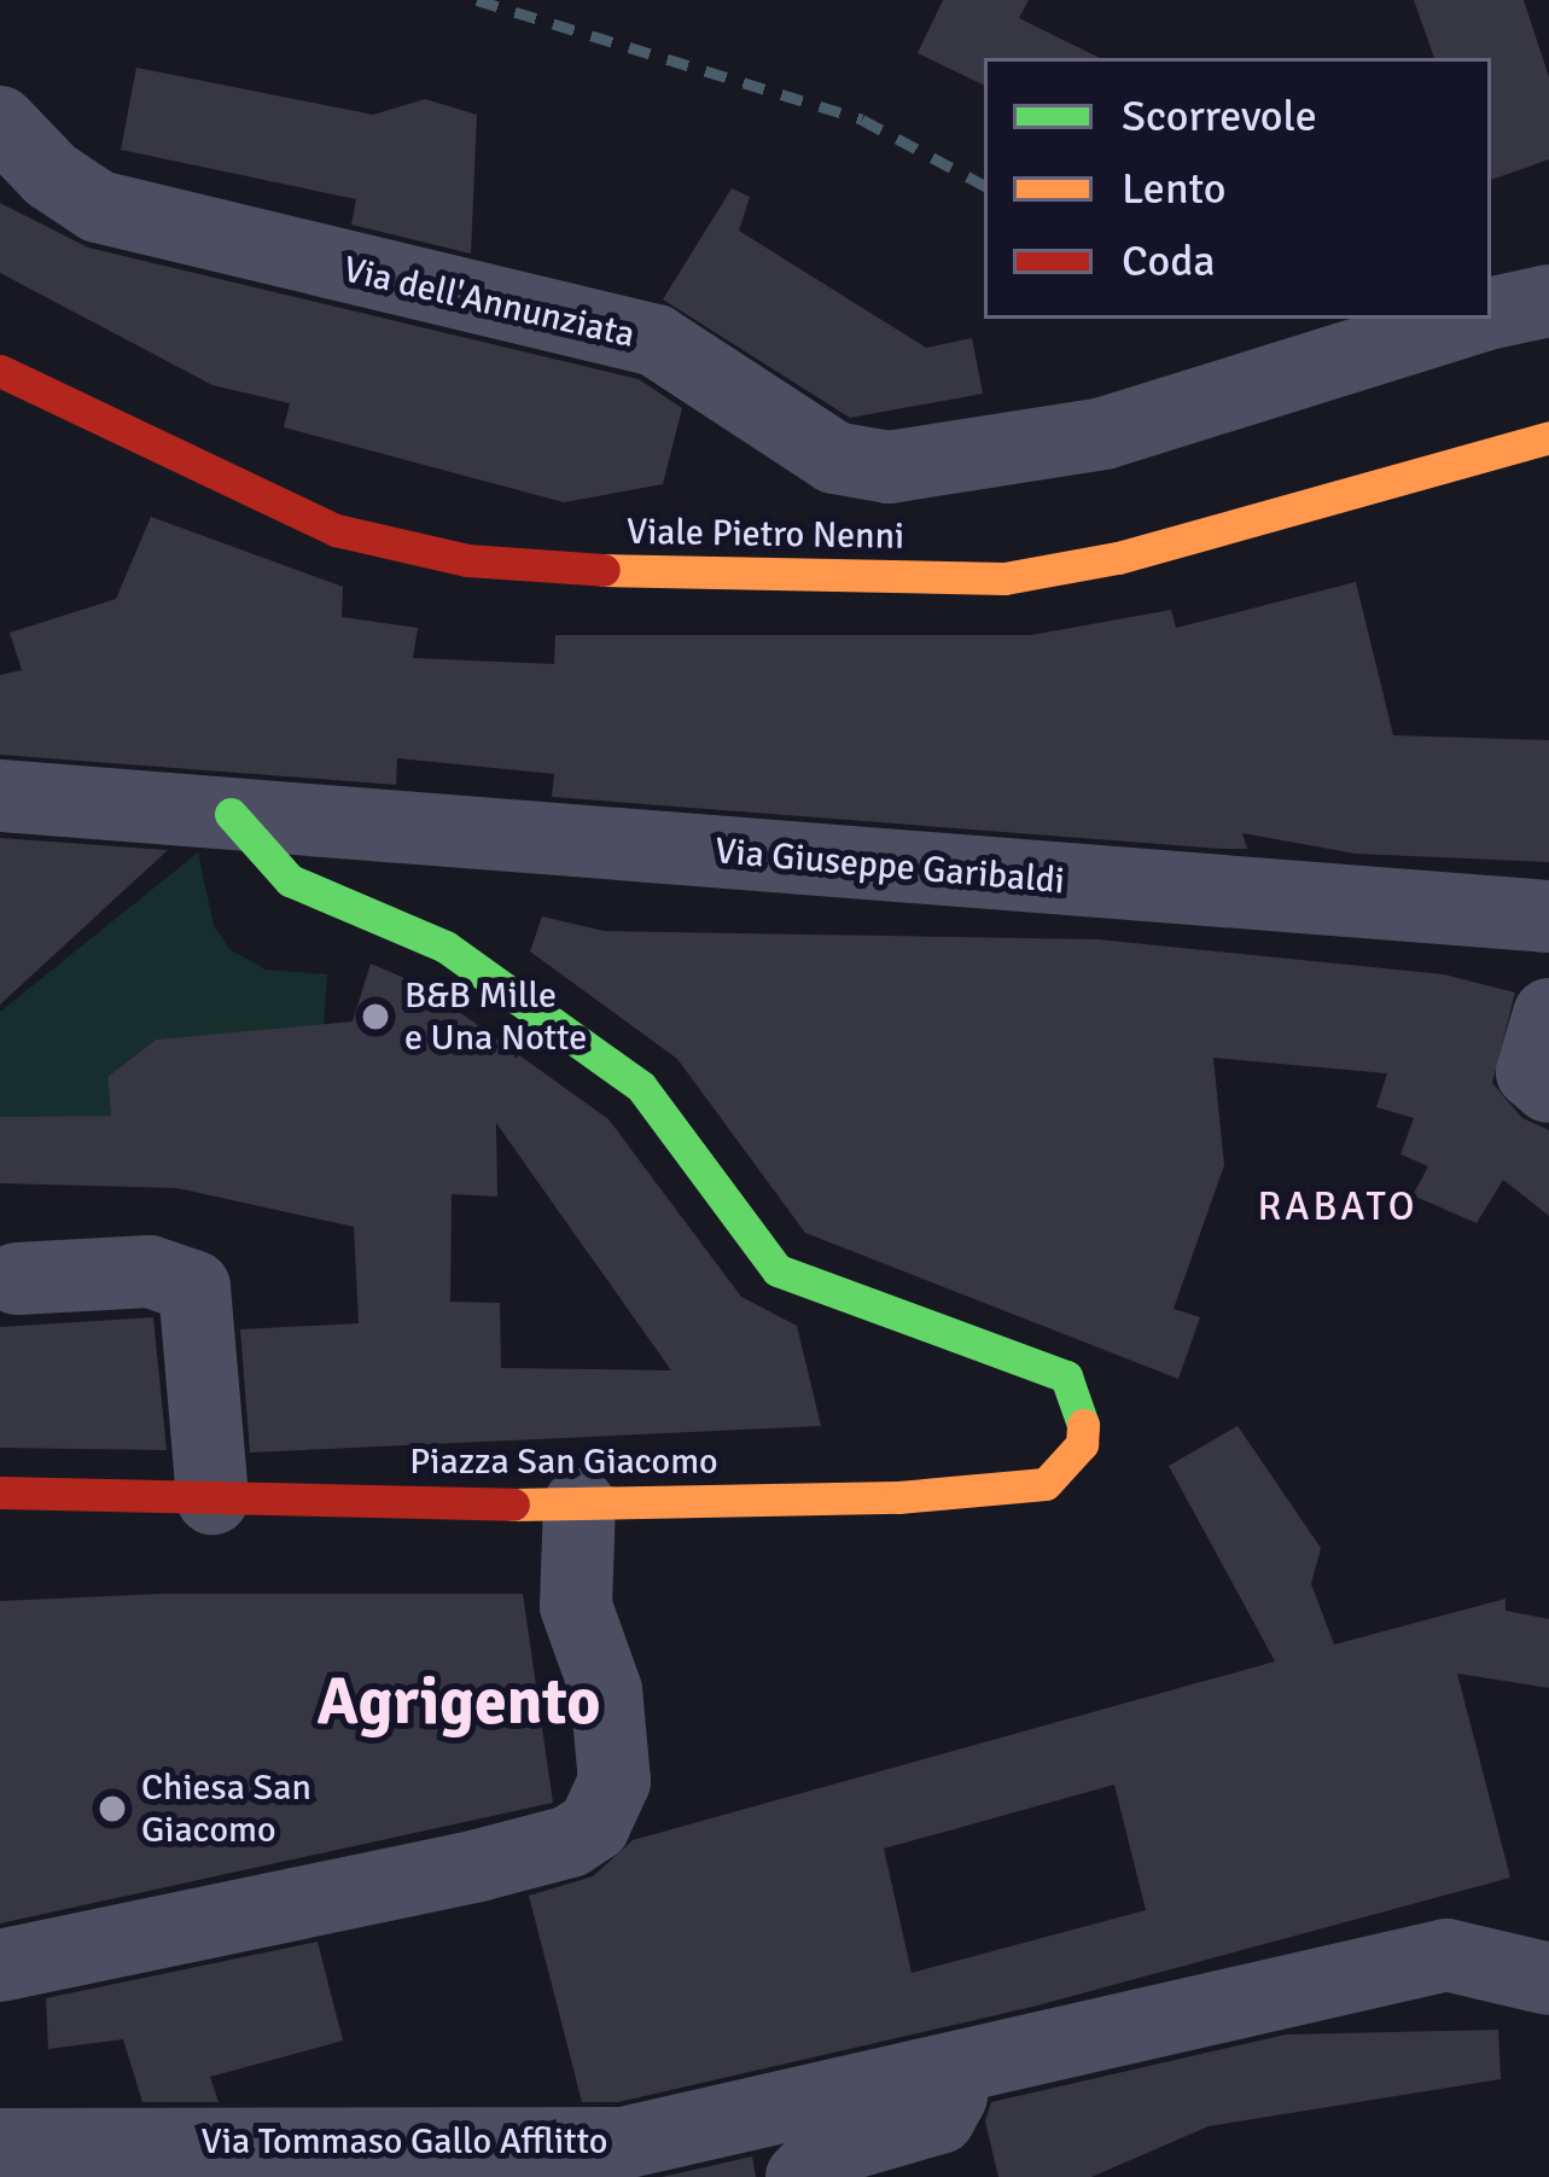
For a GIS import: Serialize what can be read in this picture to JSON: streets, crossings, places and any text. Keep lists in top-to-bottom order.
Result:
{
  "streets": {
    "street": [
      "Via dell'Annunziata",
      "Viale Pietro Nenni",
      "Via Giuseppe Garibaldi",
      "Piazza San Giacomo",
      "Via Tommaso Gallo Afflitto"
    ]
  },
  "crossings": [
    ["Via Giuseppe Garibaldi", "Piazza San Giacomo"]
  ],
  "districts": ["RABATO", "Agrigento"],
  "places": ["B&B Mille e Una Notte", "Chiesa San Giacomo"],
  "legend": ["Scorrevole", "Lento", "Coda"]
}
